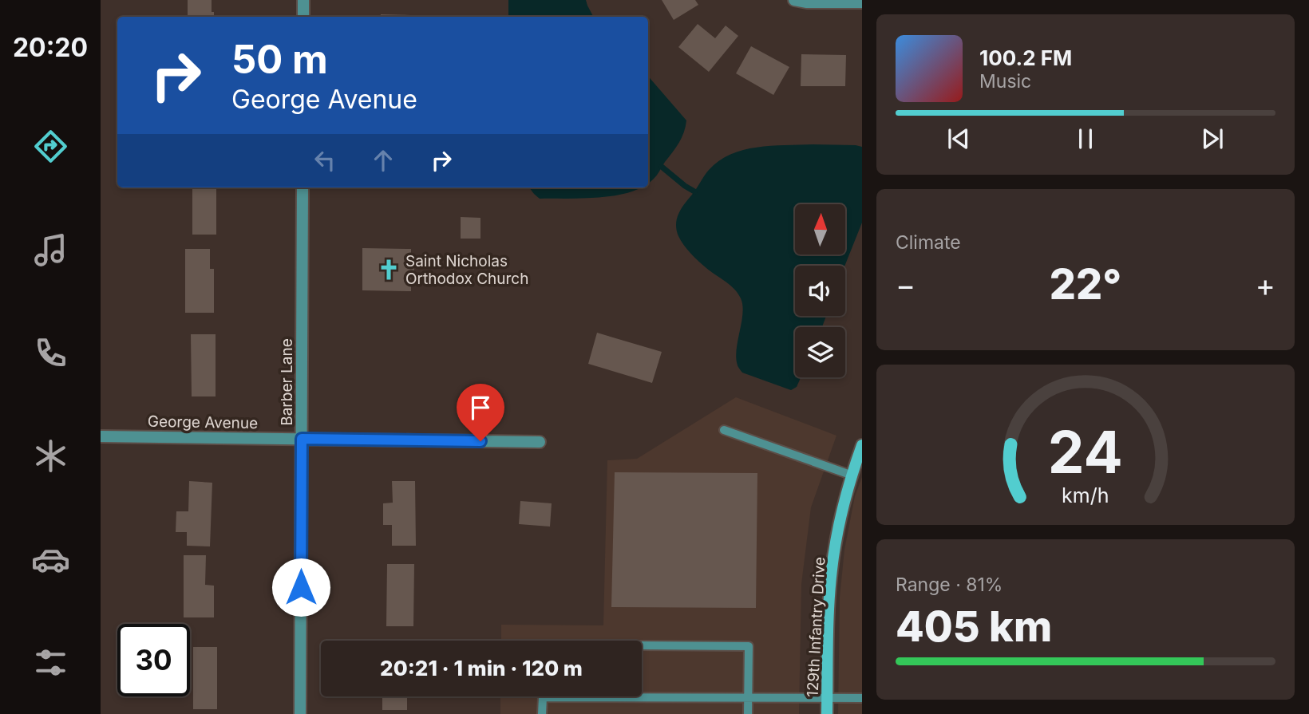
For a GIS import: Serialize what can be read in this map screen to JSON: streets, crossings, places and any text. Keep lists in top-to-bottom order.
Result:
{
  "streets": {
    "street": ["Barber Lane", "George Avenue", "129th Infantry Drive"]
  },
  "crossings": [
    ["Barber Lane", "George Avenue"]
  ],
  "places": {
    "church": ["Saint Nicholas Orthodox Church"]
  },
  "north": "top",
  "page": {
    "tabs": "20:20",
    "turn": ["50 m", "George Avenue"],
    "song": ["100.2 FM", "Music"],
    "tile": [
      "Climate",
      ["Range · 81%", "405 km"]
    ],
    "heat": ["−", "22°", "+"],
    "limit": "30",
    "trip": "20:21 · 1 min · 120 m",
    "gauge": ["24", "km/h"]
  }
}
